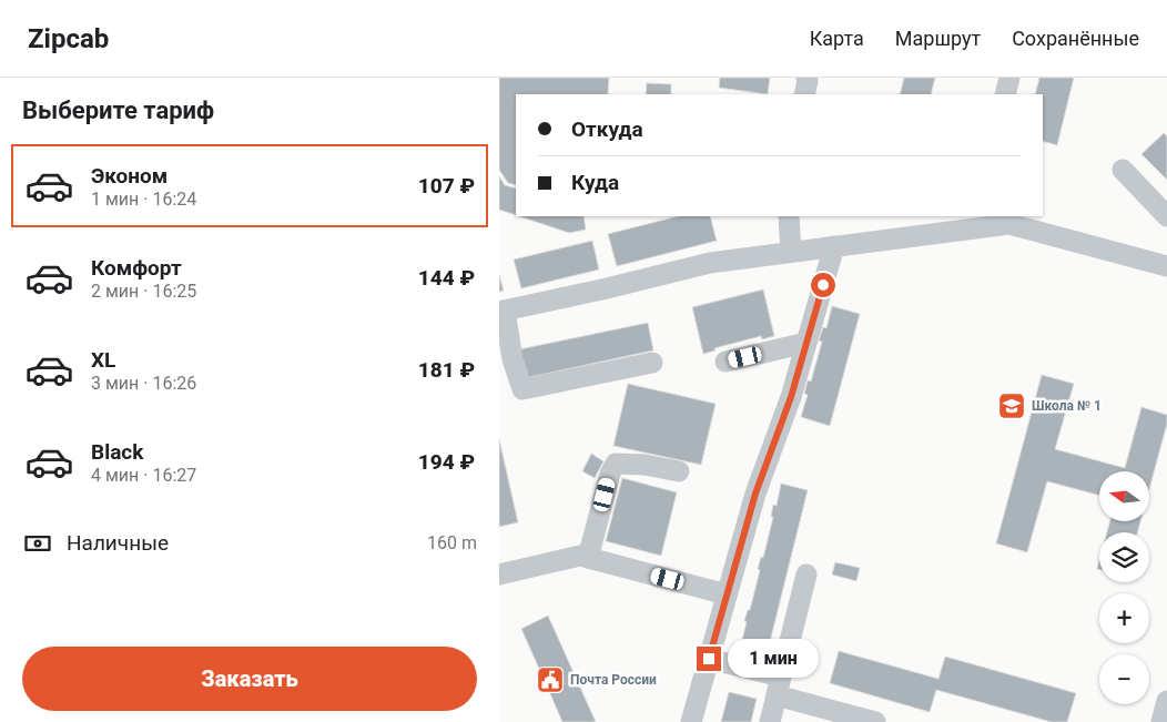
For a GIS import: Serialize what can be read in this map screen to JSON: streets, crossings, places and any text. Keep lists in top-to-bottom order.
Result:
{
  "places": {
    "school or university": ["Школа № 1"],
    "public building": ["Почта России"]
  },
  "north": "left",
  "page": {
    "header": "Zipcab",
    "nav": ["Карта", "Маршрут", "Сохранённые"],
    "heading": "Выберите тариф",
    "banner": ["Откуда", "Куда"],
    "list": [
      {
        "name": "Эконом",
        "note": "1 мин · 16:24",
        "value": "107 ₽"
      },
      {
        "name": "Комфорт",
        "note": "2 мин · 16:25",
        "value": "144 ₽"
      },
      {
        "name": "XL",
        "note": "3 мин · 16:26",
        "value": "181 ₽"
      },
      {
        "name": "Black",
        "note": "4 мин · 16:27",
        "value": "194 ₽"
      }
    ],
    "map_buttons": ["+", "−"],
    "pay": ["Наличные", "160 m"],
    "buttons": "Заказать",
    "bubble": "1 мин"
  }
}
